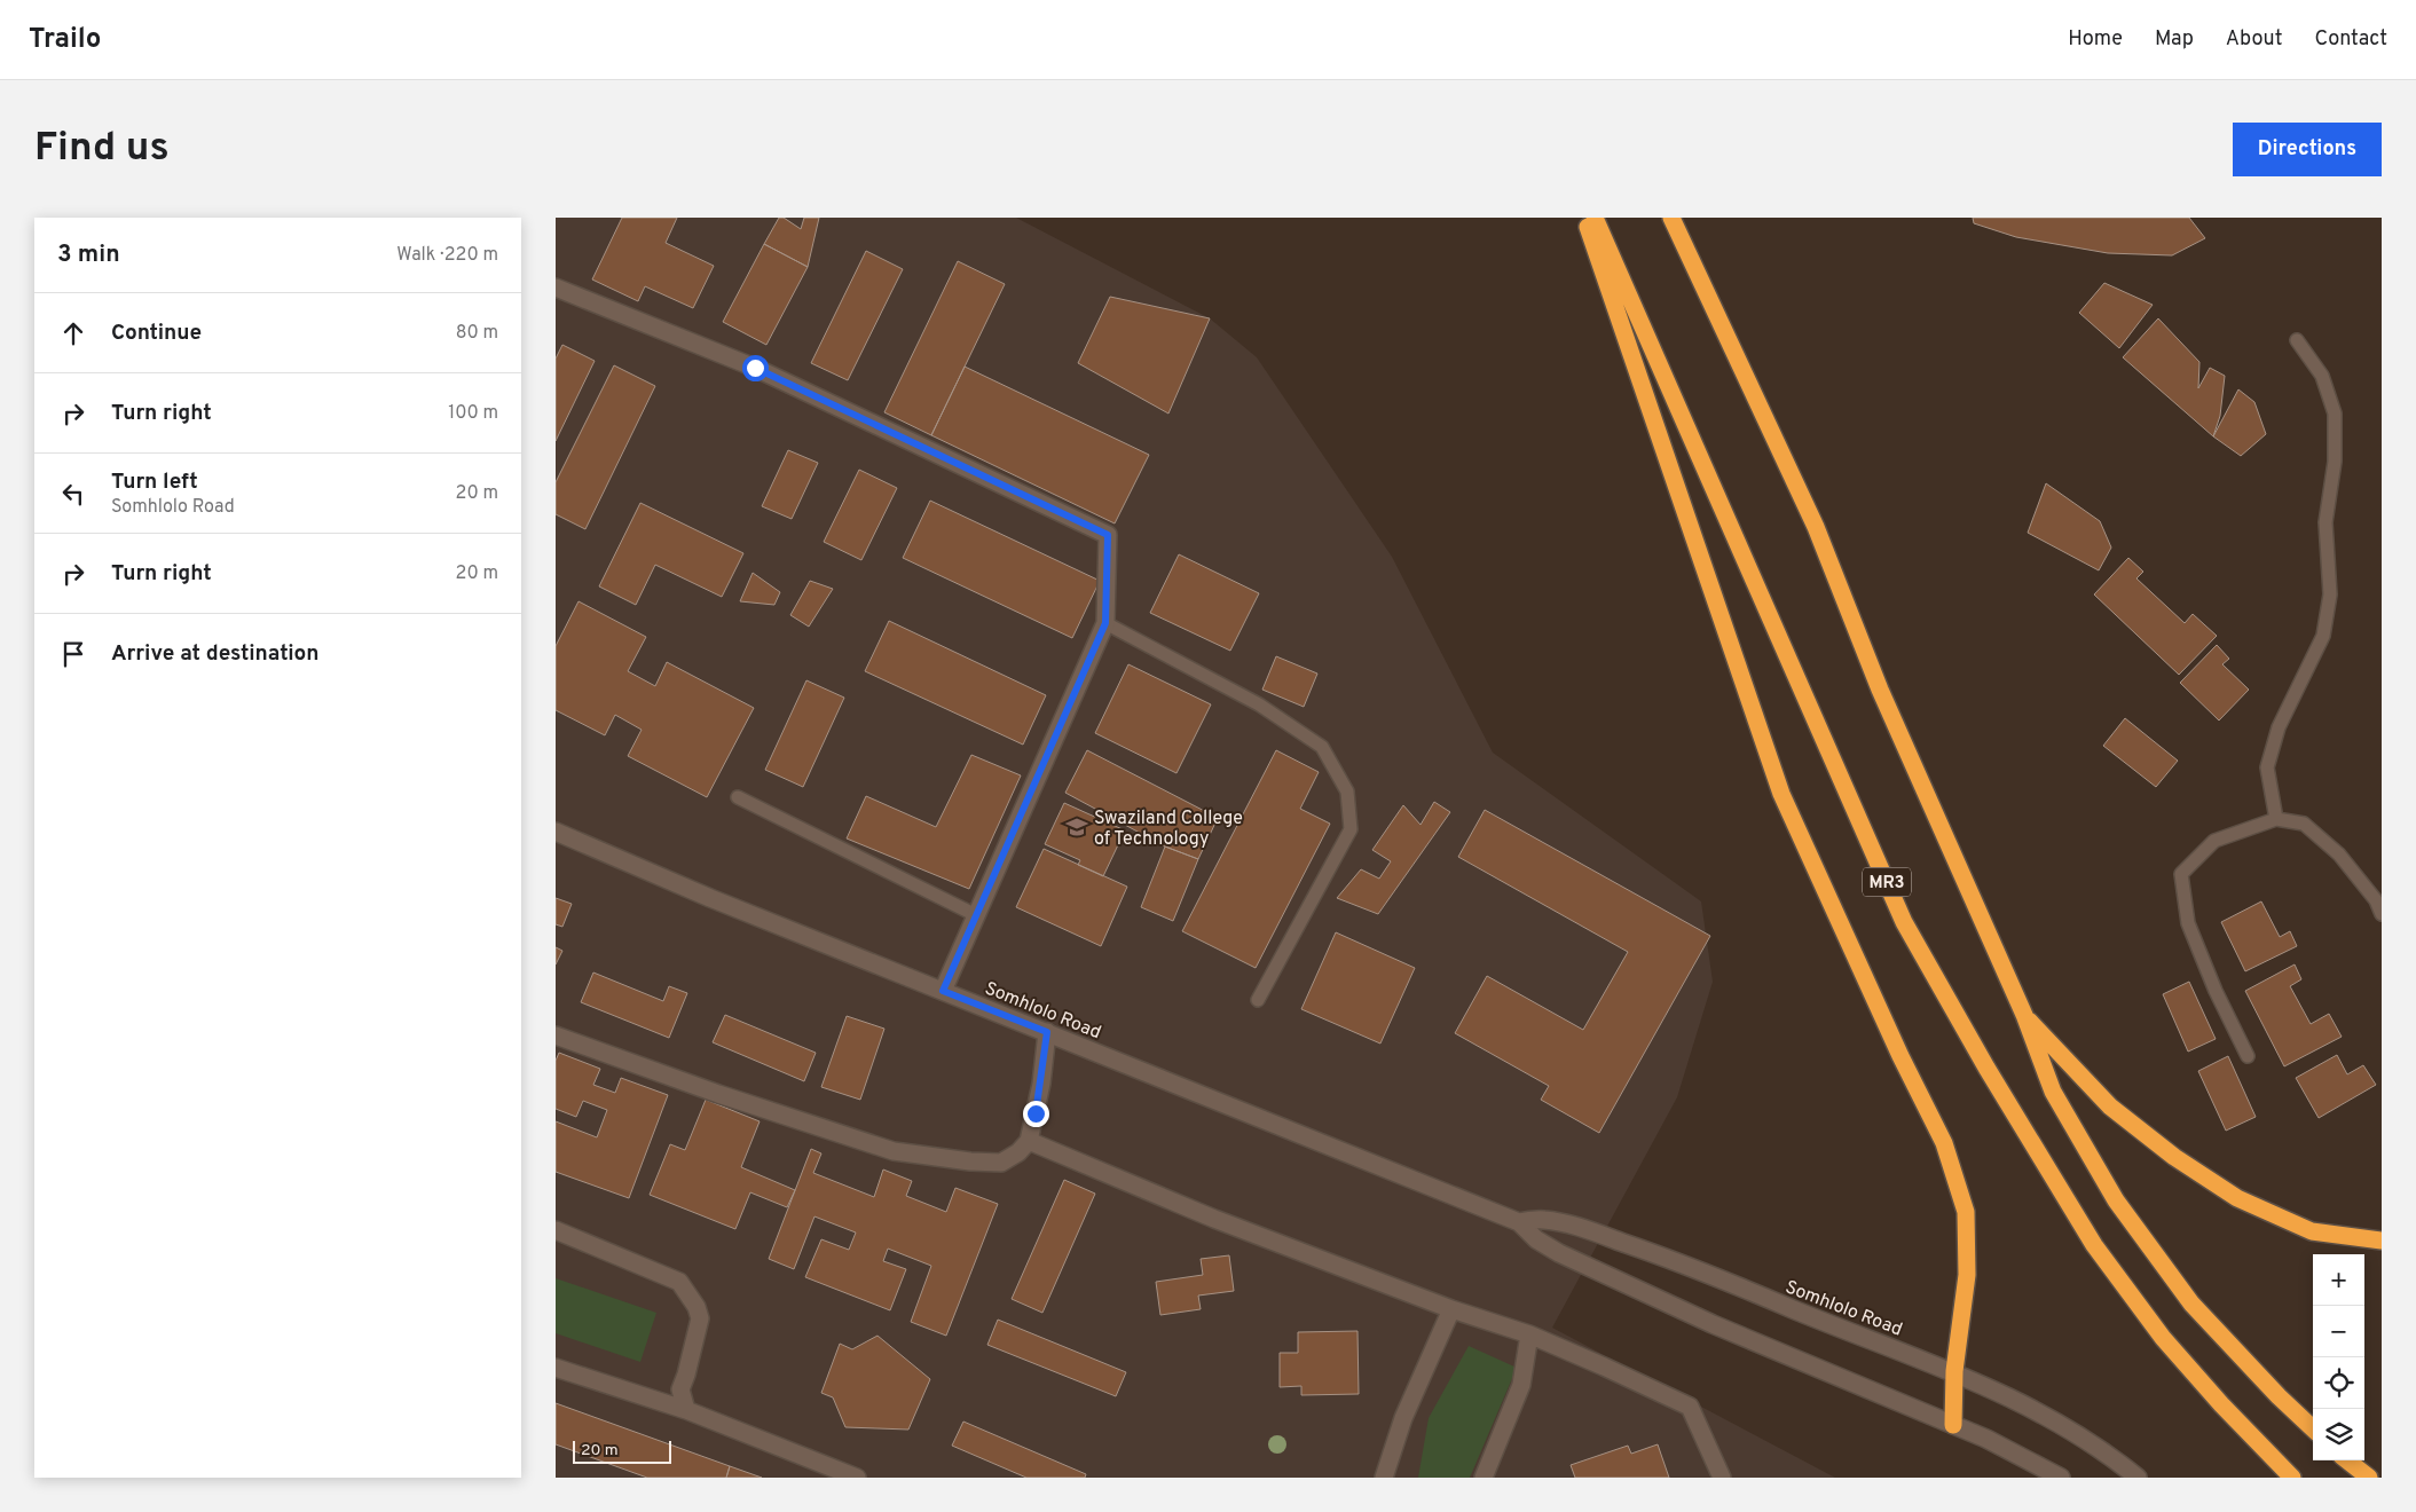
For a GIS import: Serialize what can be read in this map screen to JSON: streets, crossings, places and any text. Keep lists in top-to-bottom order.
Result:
{
  "streets": {
    "highway": ["MR3"],
    "street": ["Somhlolo Road"]
  },
  "places": {
    "school or university": ["Swaziland College of Technology"]
  },
  "scale_bar": "20 m",
  "page": {
    "header": "Trailo",
    "nav": [
      "Home",
      "Map",
      "About",
      "Contact"
    ],
    "buttons": "Directions",
    "title": "Find us",
    "heading": ["3 min", "Walk · 220 m"],
    "list": [
      ["Continue", "80 m"],
      ["Turn right", "100 m"],
      ["Turn left", "Somhlolo Road", "20 m"],
      ["Turn right", "20 m"],
      "Arrive at destination"
    ],
    "map_buttons": ["+", "−"],
    "scale": "20 m"
  }
}
